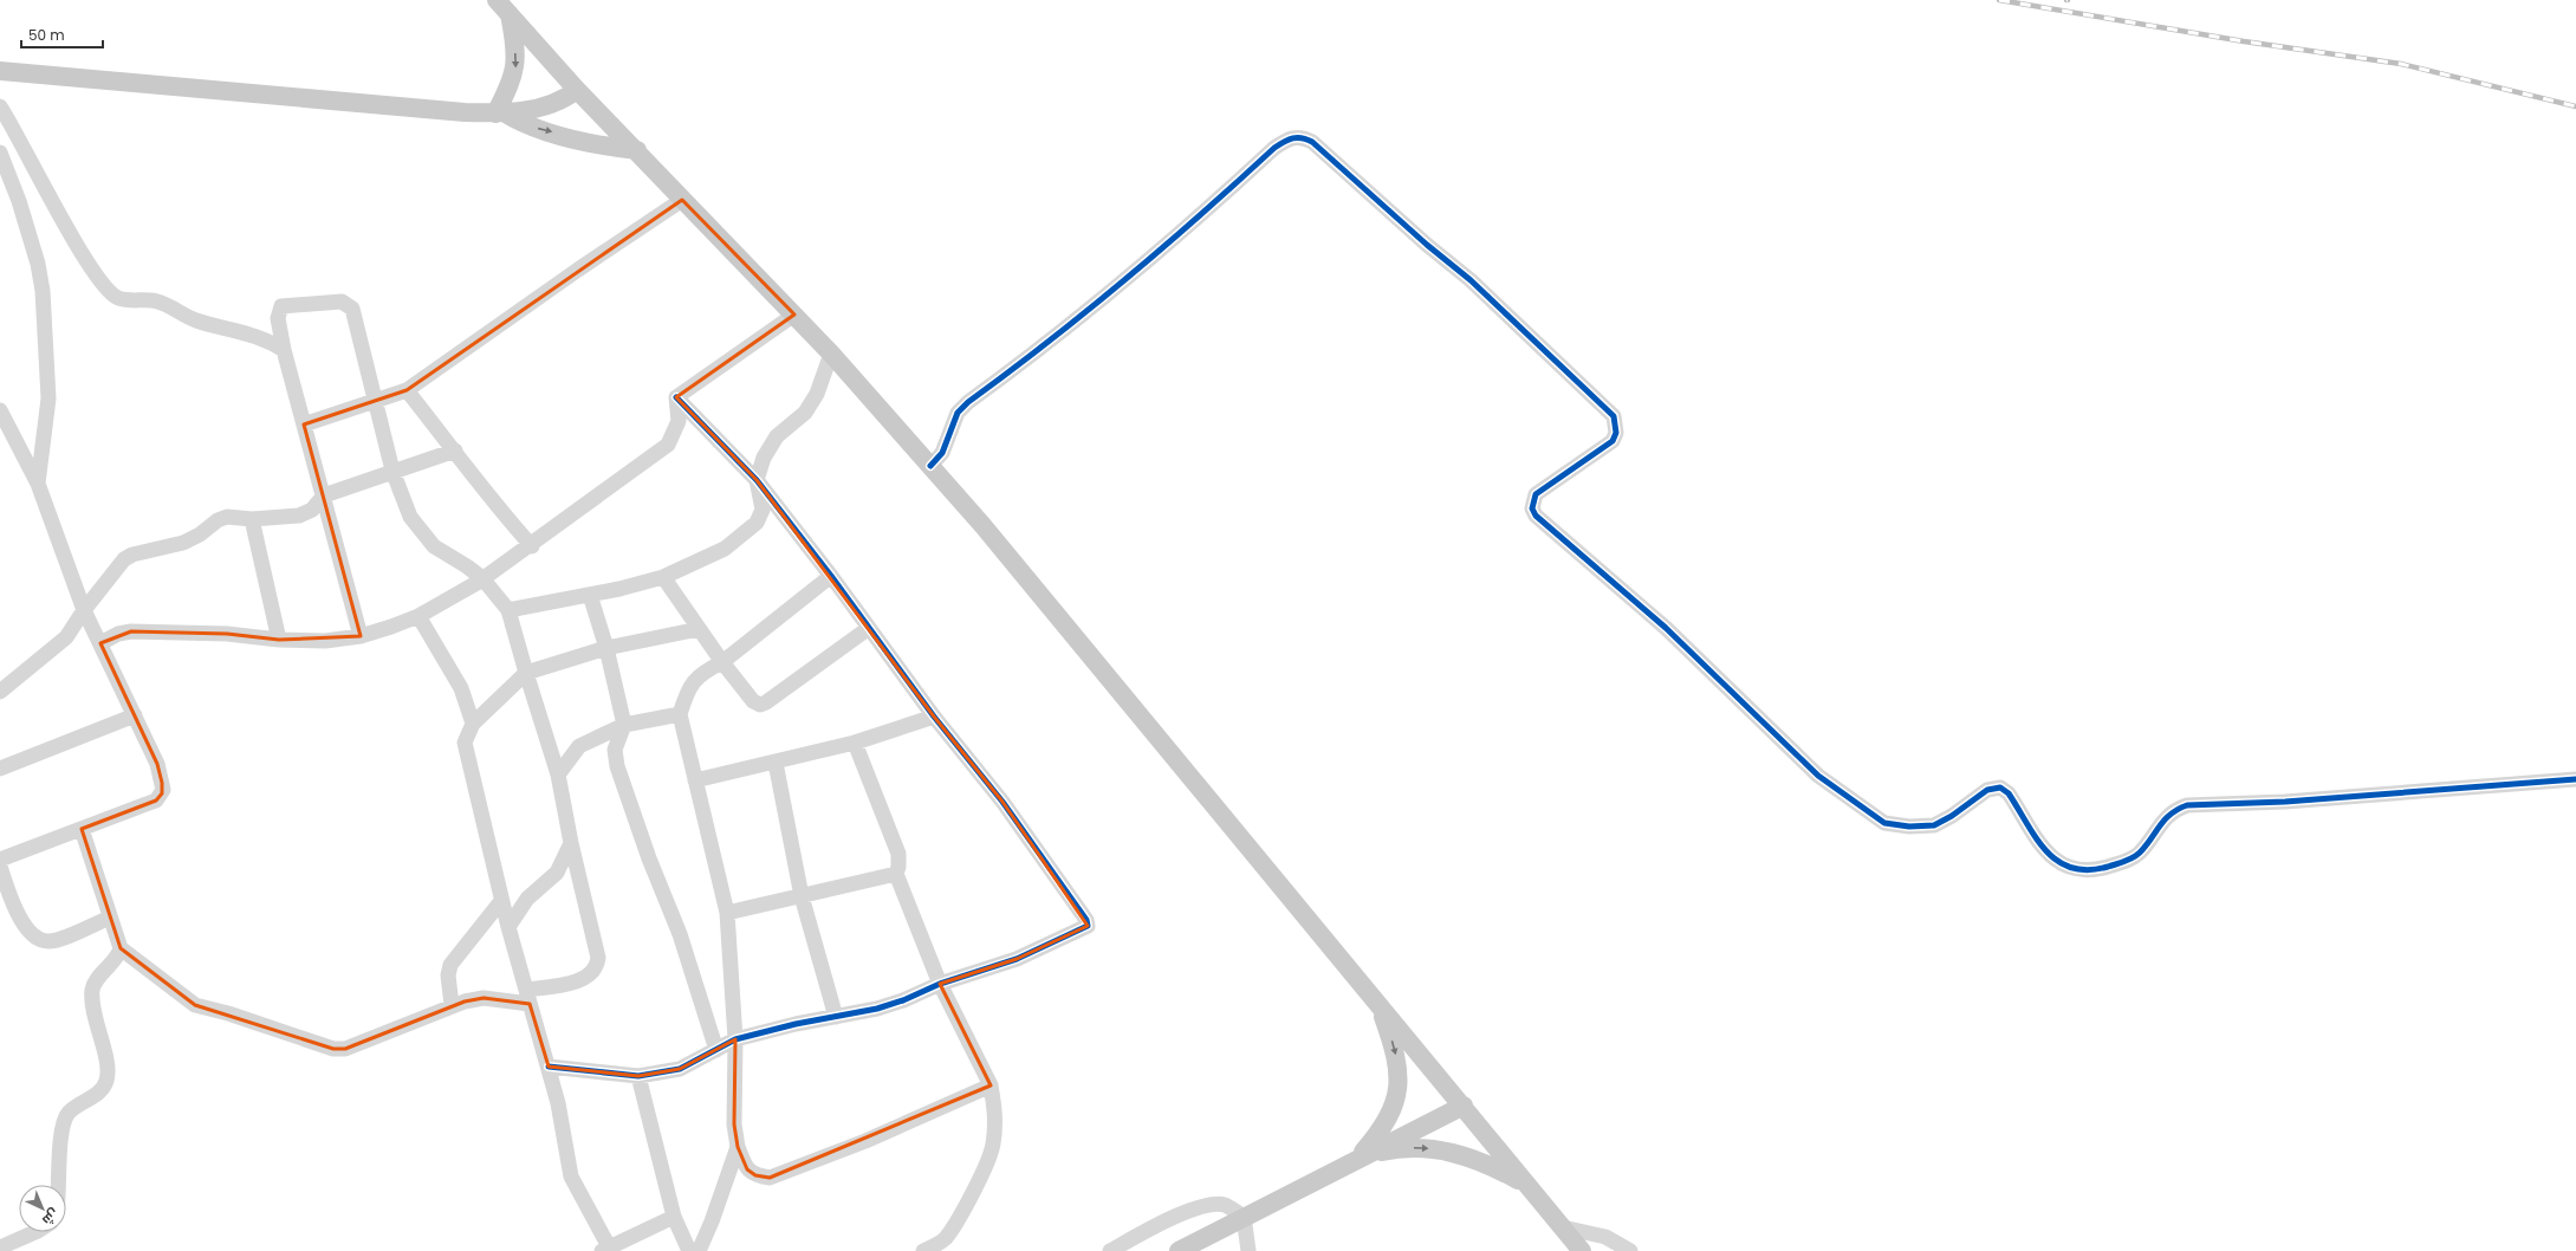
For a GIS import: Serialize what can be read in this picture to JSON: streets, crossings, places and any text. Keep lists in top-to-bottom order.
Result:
{
  "scale_bar": "50 m",
  "north": "bottom right"
}
